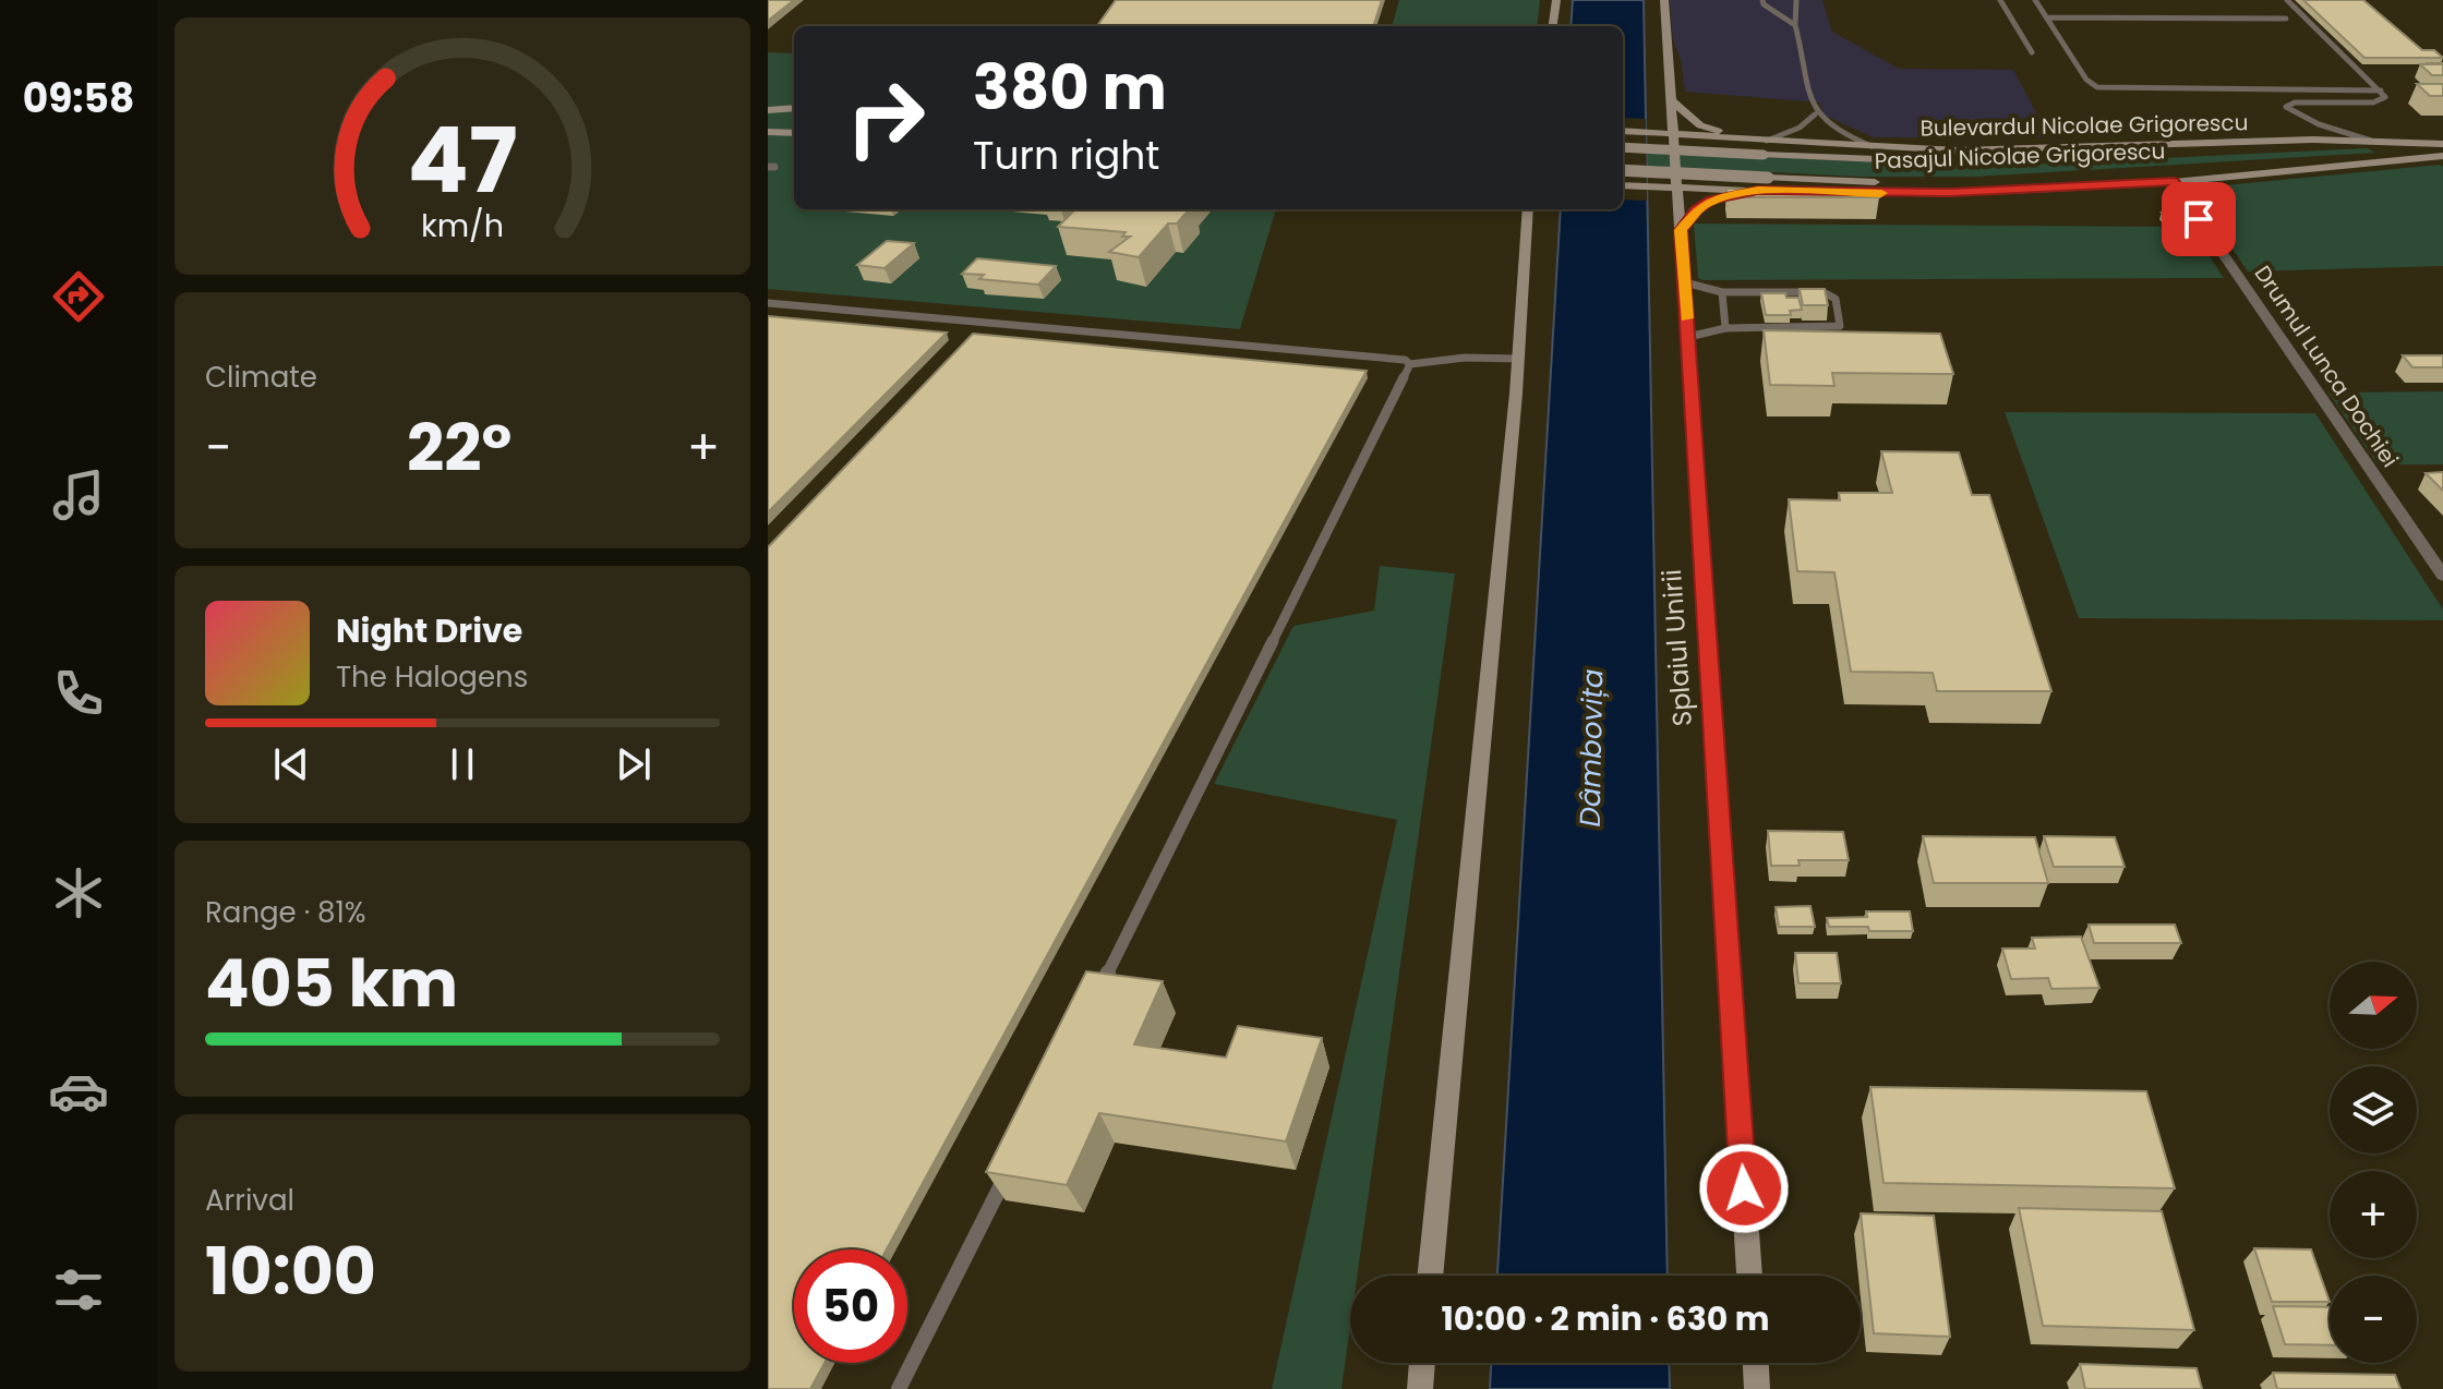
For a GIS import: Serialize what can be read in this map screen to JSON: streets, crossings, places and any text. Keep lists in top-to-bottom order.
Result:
{
  "streets": {
    "main road": ["Bulevardul Nicolae Grigorescu", "Pasajul Nicolae Grigorescu", "Splaiul Unirii"],
    "street": ["Drumul Lunca Dochiei"]
  },
  "crossings": [
    ["Bulevardul Nicolae Grigorescu", "Pasajul Nicolae Grigorescu"],
    ["Bulevardul Nicolae Grigorescu", "Splaiul Unirii"]
  ],
  "water": ["Dâmbovița"],
  "north": "right",
  "page": {
    "tabs": "09:58",
    "turn": ["380 m", "Turn right"],
    "tile": [
      "Climate",
      ["Range · 81%", "405 km"],
      ["Arrival", "10:00"]
    ],
    "heat": ["−", "22°", "+"],
    "song": ["Night Drive", "The Halogens"],
    "map_buttons": ["+", "−"],
    "limit": "50",
    "trip": "10:00 · 2 min · 630 m",
    "gauge": ["47", "km/h"]
  }
}
